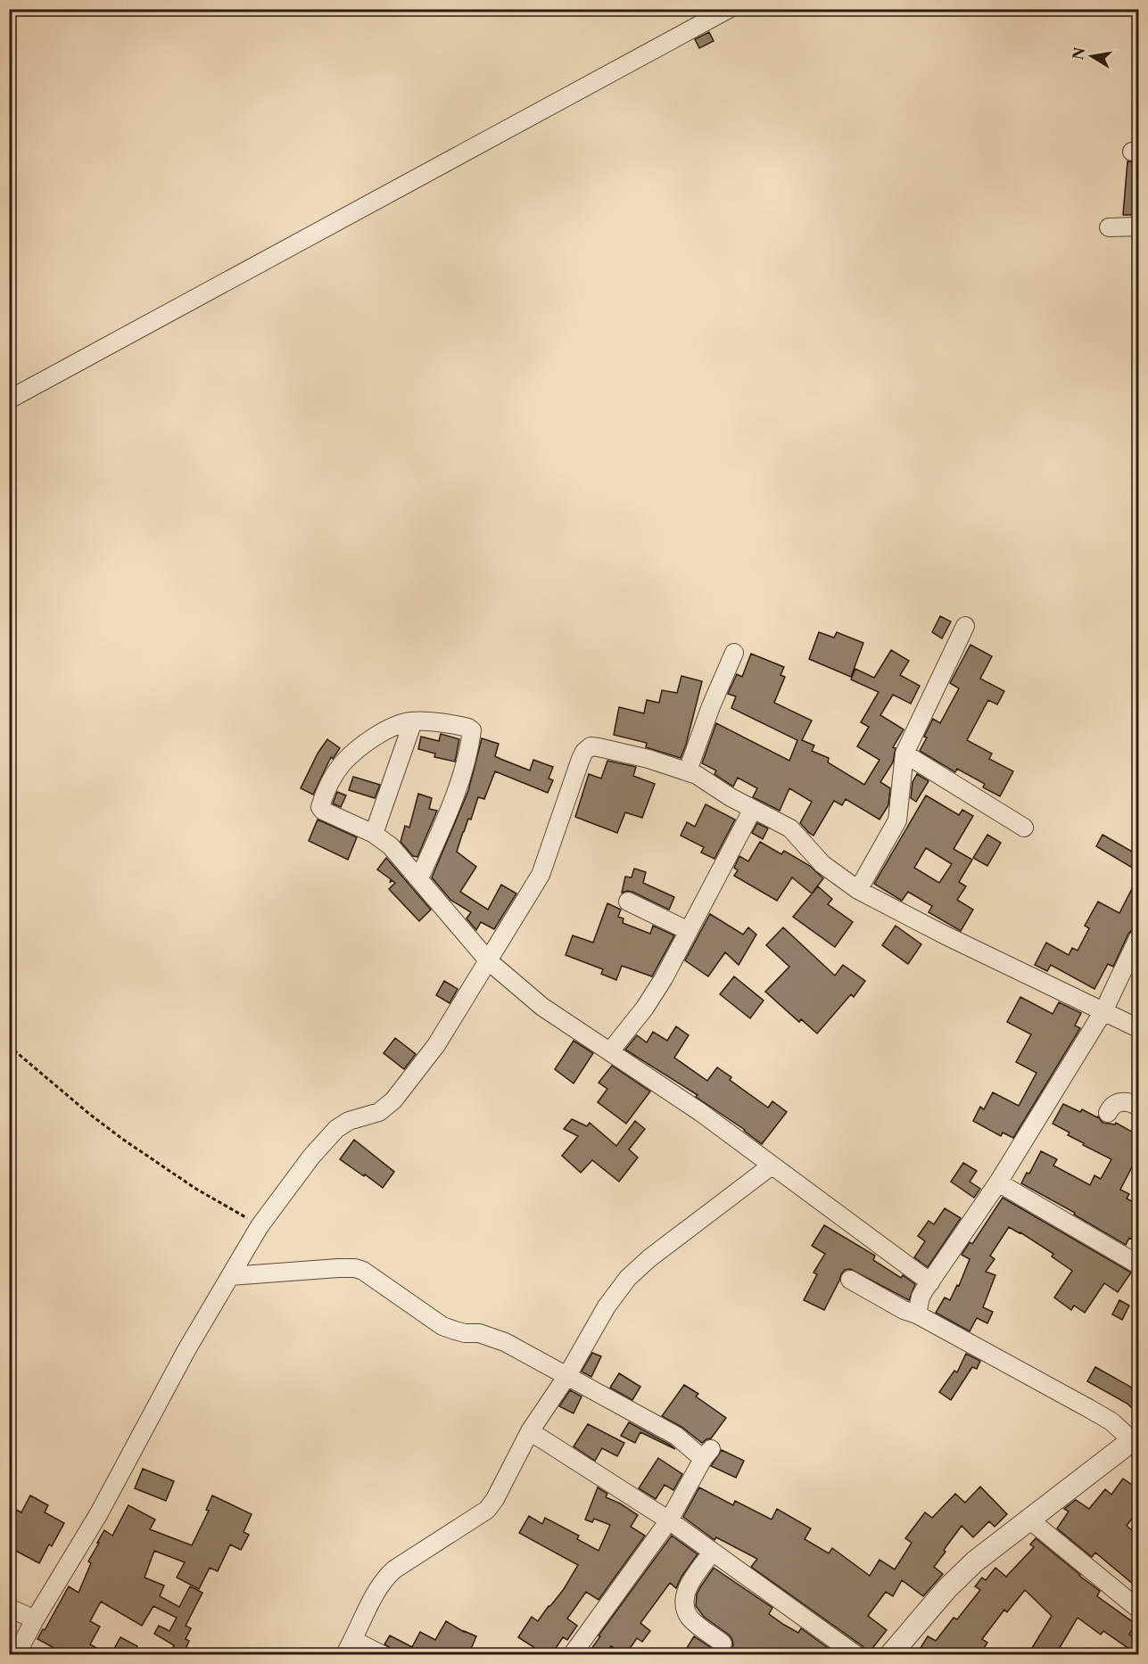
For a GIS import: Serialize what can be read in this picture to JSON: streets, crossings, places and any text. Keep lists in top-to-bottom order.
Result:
{
  "north": "left"
}
